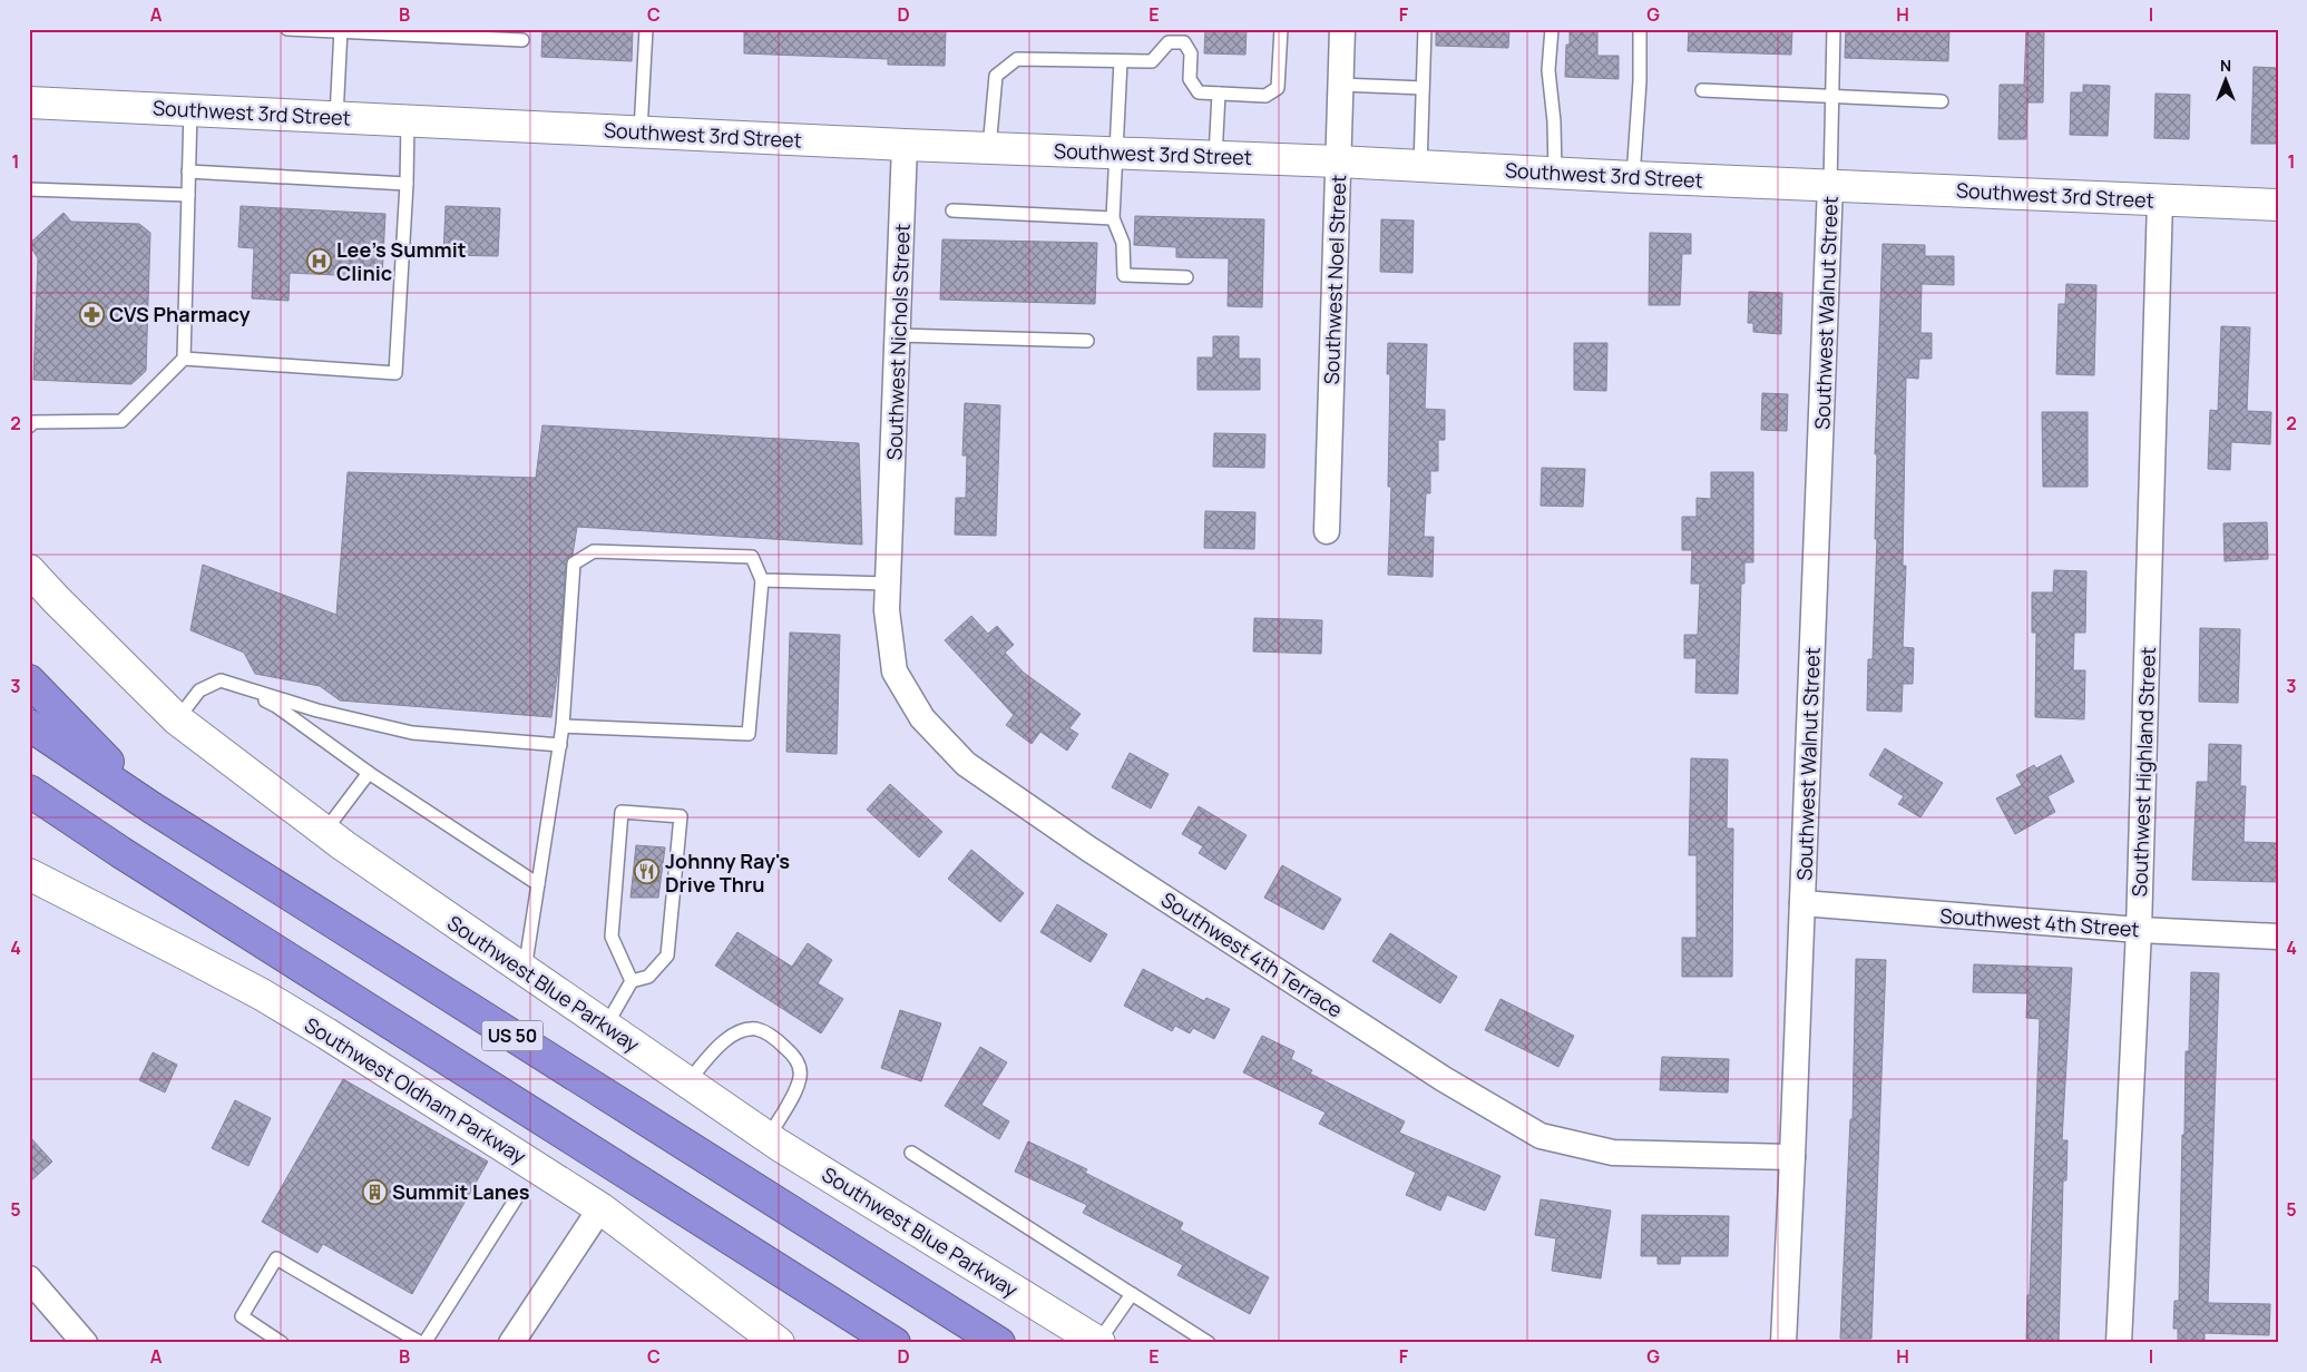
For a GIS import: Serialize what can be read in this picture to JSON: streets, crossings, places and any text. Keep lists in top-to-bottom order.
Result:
{
  "streets": {
    "highway": ["US 50"],
    "main road": ["Southwest 3rd Street", "Southwest Blue Parkway", "Southwest Oldham Parkway"],
    "street": [
      "Southwest Noel Street",
      "Southwest Walnut Street",
      "Southwest Nichols Street",
      "Southwest Highland Street",
      "Southwest 4th Street",
      "Southwest 4th Terrace"
    ]
  },
  "crossings": [
    ["Southwest 3rd Street", "Southwest Noel Street"],
    ["Southwest 3rd Street", "Southwest Walnut Street"],
    ["Southwest 3rd Street", "Southwest Nichols Street"],
    ["Southwest 3rd Street", "Southwest Highland Street"],
    ["Southwest Walnut Street", "Southwest 4th Street"],
    ["Southwest Walnut Street", "Southwest 4th Terrace"],
    ["Southwest Nichols Street", "Southwest 4th Terrace"],
    ["Southwest Highland Street", "Southwest 4th Street"]
  ],
  "places": {
    "hospital": ["Lee's Summit Clinic"],
    "pharmacy": ["CVS Pharmacy"],
    "restaurant": ["Johnny Ray's Drive Thru"],
    "building": ["Summit Lanes"]
  },
  "north": "top",
  "grid": {
    "columns": [
      "A",
      "B",
      "C",
      "D",
      "E",
      "F",
      "G",
      "H",
      "I"
    ],
    "rows": [
      "1",
      "2",
      "3",
      "4",
      "5"
    ]
  }
}
